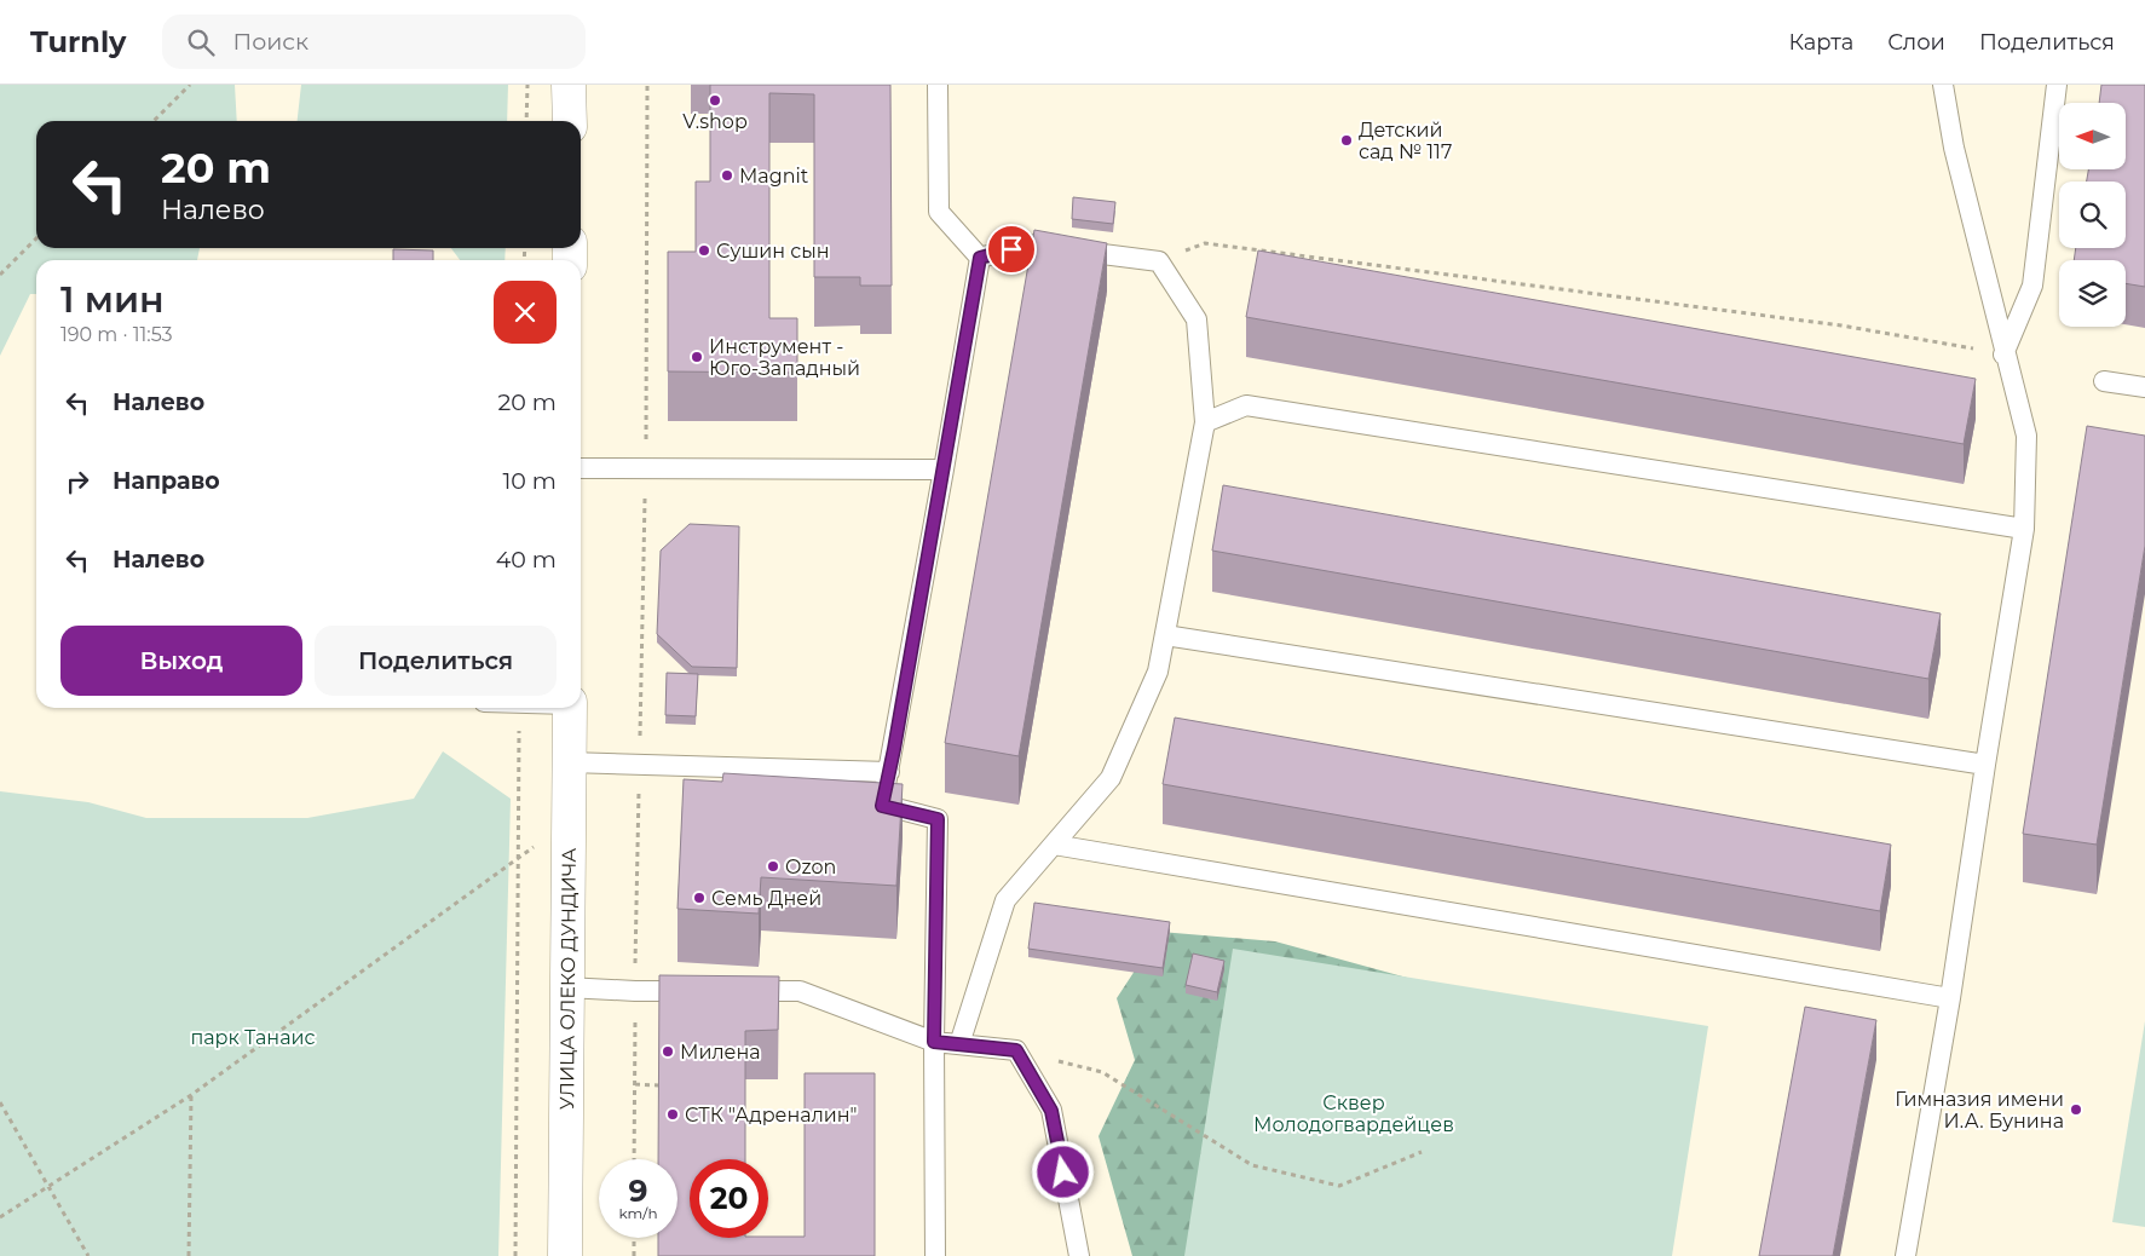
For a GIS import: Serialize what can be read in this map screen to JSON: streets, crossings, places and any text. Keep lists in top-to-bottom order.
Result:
{
  "streets": {
    "street": ["УЛИЦА ОЛЕКО ДУНДИЧА"]
  },
  "parks": ["парк Танаис", "Сквер Молодогвардейцев"],
  "places": [
    "V.shop",
    "Детский сад № 117",
    "Magnit",
    "Сушин сын",
    "Инструмент - Юго-Западный",
    "Ozon",
    "Семь Дней",
    "Милена",
    "Гимназия имени И.А. Бунина",
    "СТК \"Адреналин\""
  ],
  "north": "left",
  "page": {
    "header": "Turnly",
    "search": "Поиск",
    "nav": ["Карта", "Слои", "Поделиться"],
    "turn": ["20 m", "Налево"],
    "heading": ["1 мин", "190 m · 11:53"],
    "list": [
      {
        "name": "Налево",
        "value": "20 m"
      },
      {
        "name": "Направо",
        "value": "10 m"
      },
      {
        "name": "Налево",
        "value": "40 m"
      }
    ],
    "buttons": ["Выход", "Поделиться"],
    "speed": "9 km/h",
    "limit": "20"
  }
}
